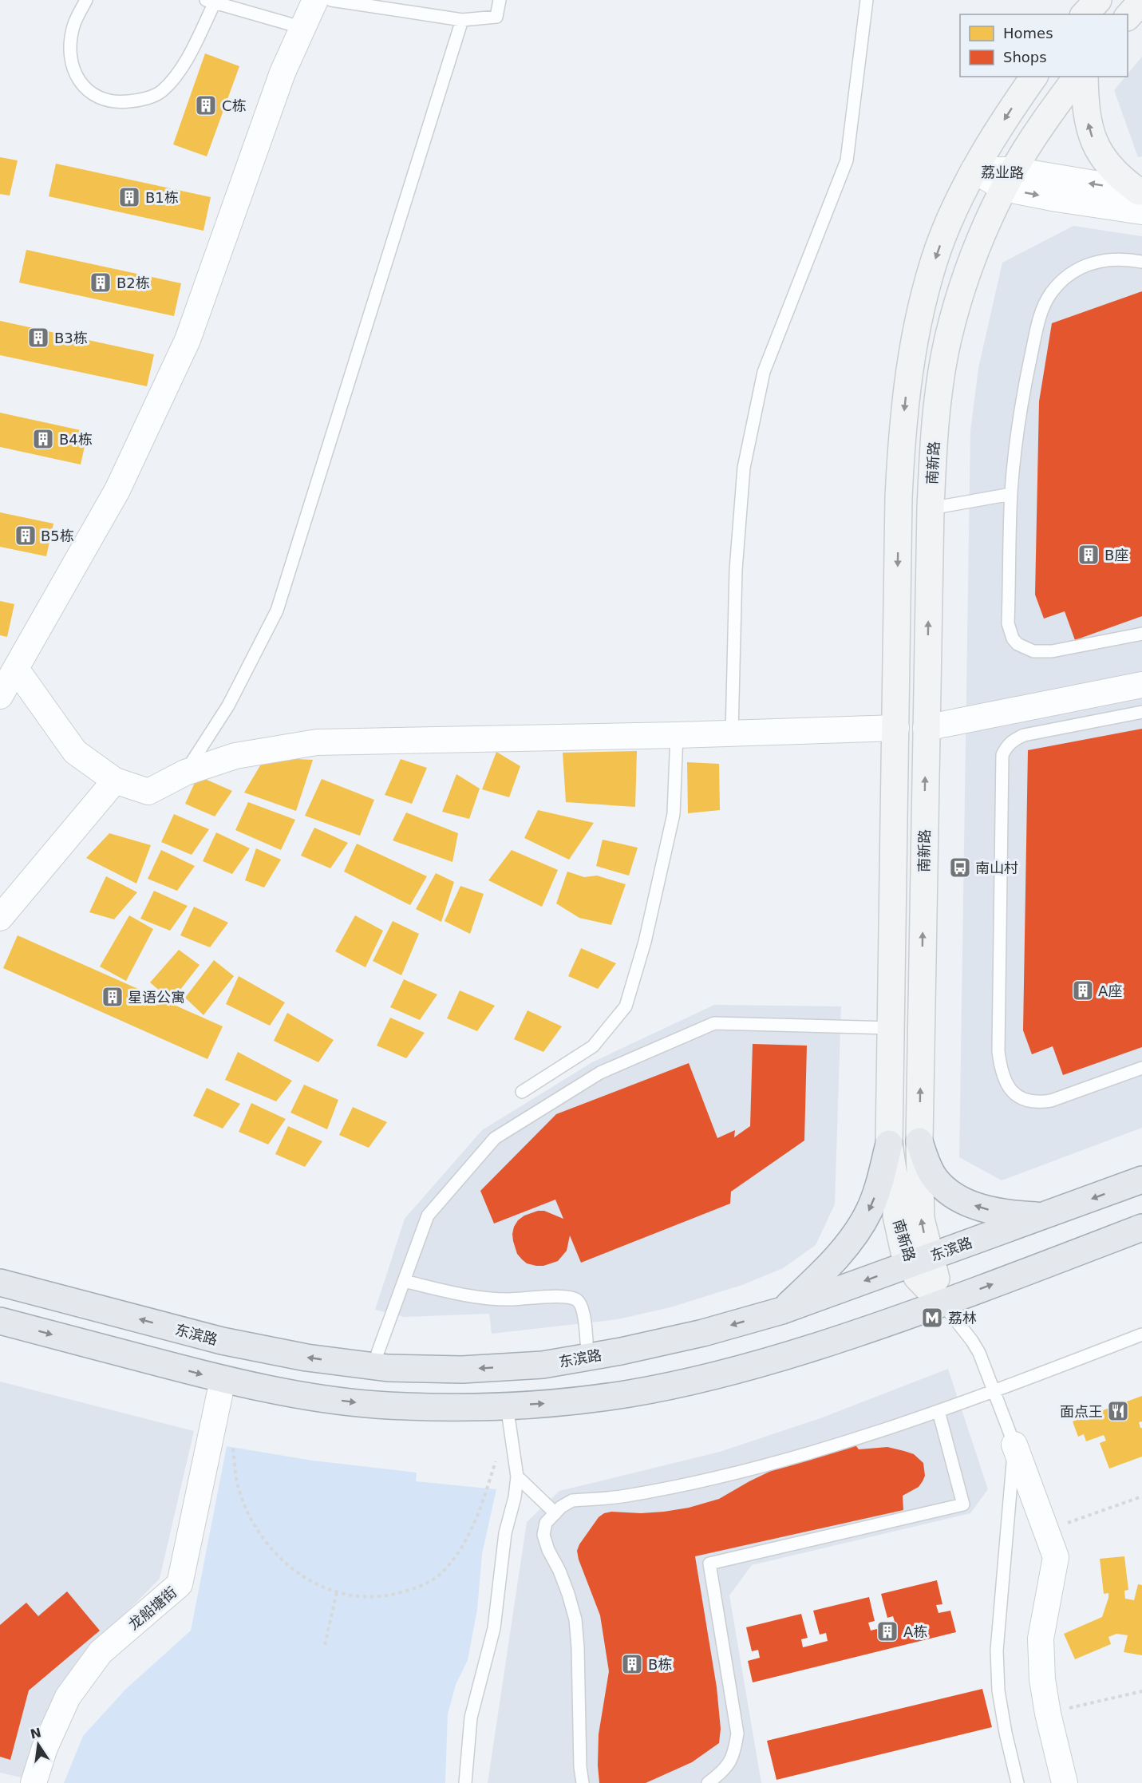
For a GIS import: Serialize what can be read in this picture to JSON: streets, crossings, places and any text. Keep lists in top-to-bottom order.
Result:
{
  "streets": {
    "main road": ["南新路", "东滨路"],
    "street": ["荔业路", "龙船塘街"]
  },
  "crossings": [
    ["荔业路", "南新路"],
    ["南新路", "东滨路"]
  ],
  "places": {
    "building": [
      "C栋",
      "B1栋",
      "B2栋",
      "B3栋",
      "B4栋",
      "B5栋",
      "B座",
      "A座",
      "星语公寓",
      "A栋",
      "B栋"
    ],
    "bus stop": ["南山村"],
    "metro station": ["荔林"],
    "restaurant": ["面点王"]
  },
  "legend": ["Homes", "Shops"],
  "north": "top"
}
